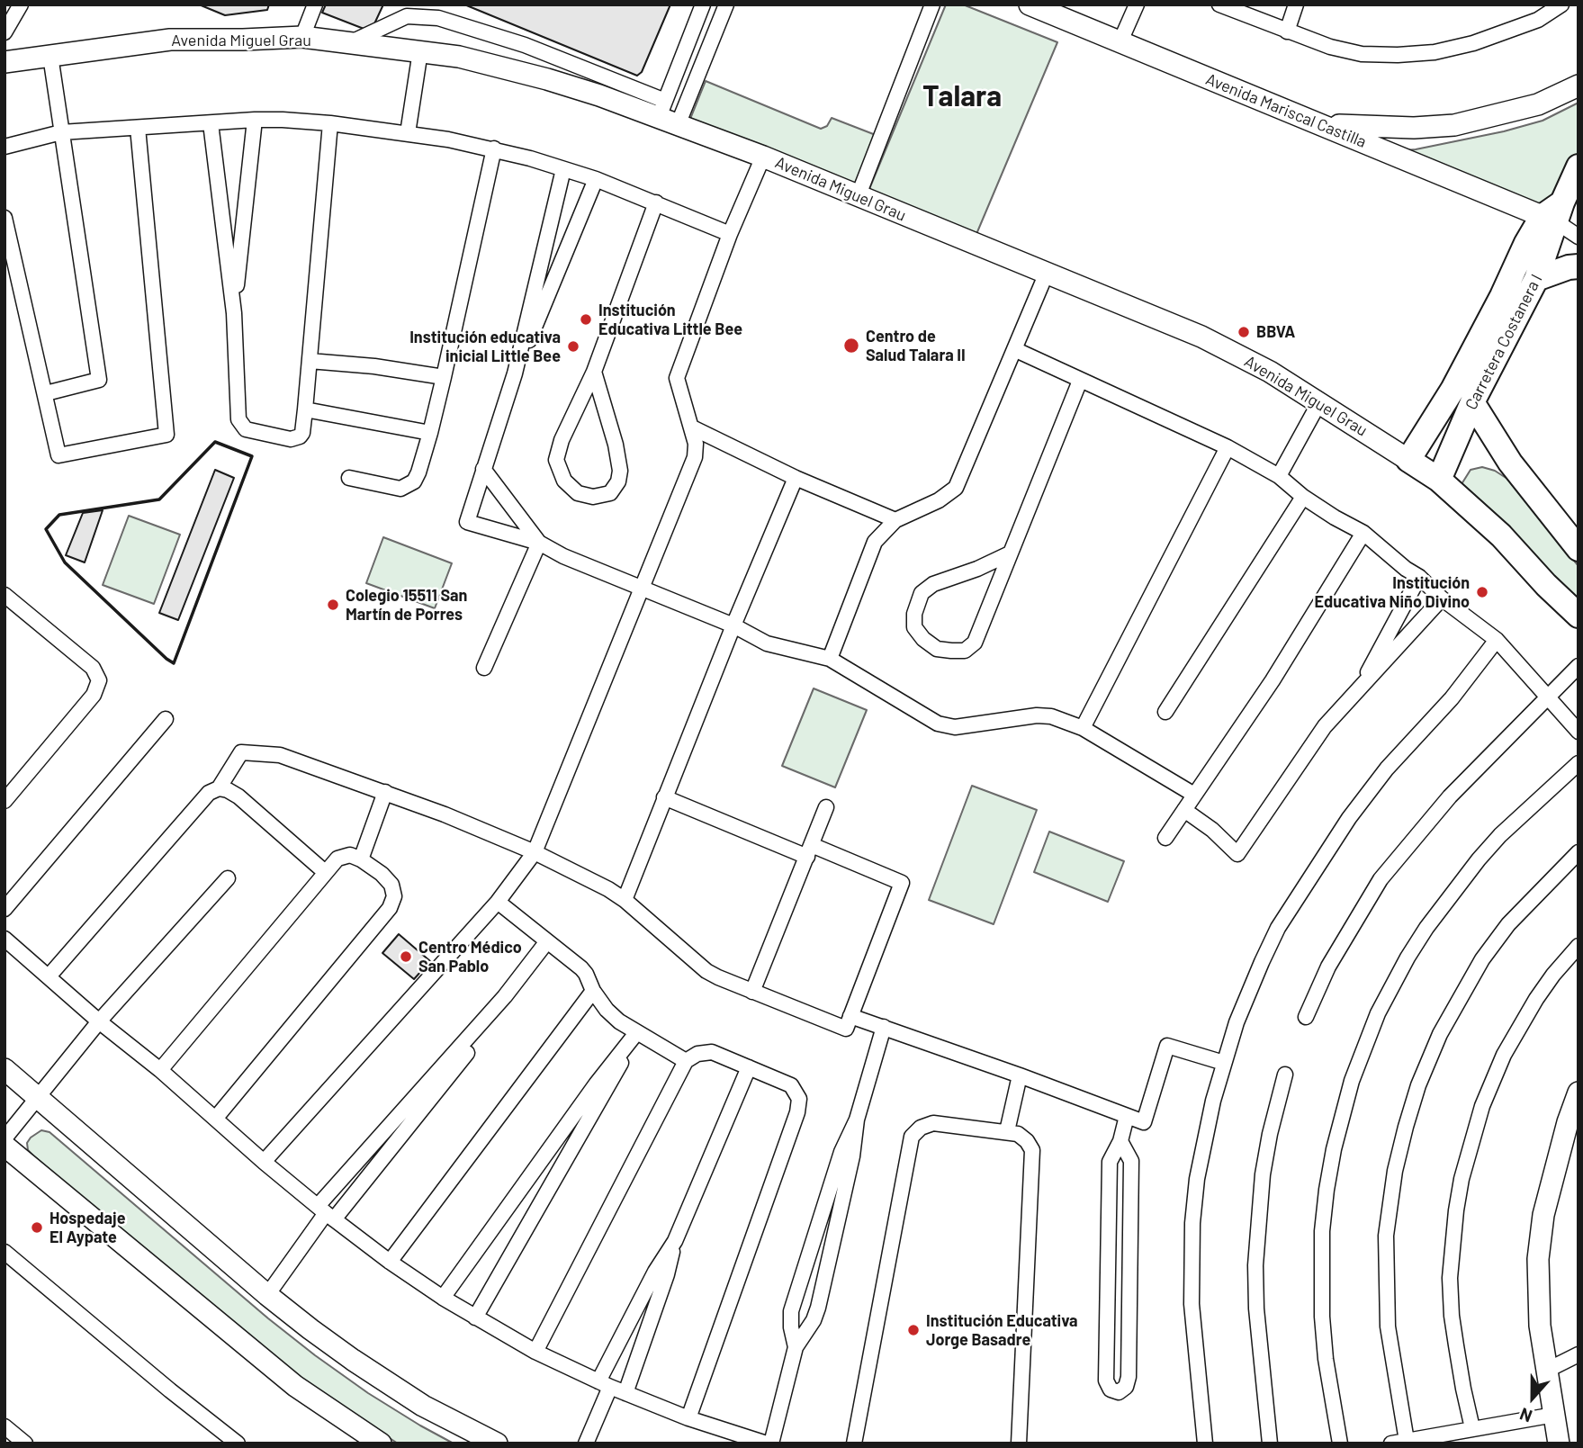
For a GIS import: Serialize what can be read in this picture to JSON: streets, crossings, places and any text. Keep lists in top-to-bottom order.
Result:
{
  "streets": {
    "main road": ["Avenida Miguel Grau", "Avenida Mariscal Castilla", "Carretera Costanera I"]
  },
  "crossings": [
    ["Avenida Miguel Grau", "Carretera Costanera I"],
    ["Avenida Mariscal Castilla", "Carretera Costanera I"]
  ],
  "districts": ["Talara"],
  "places": [
    "Institución Educativa Little Bee",
    "BBVA",
    "Centro de Salud Talara II",
    "Institución educativa inicial Little Bee",
    "Institución Educativa Niño Divino",
    "Colegio 15511 San Martín de Porres",
    "Centro Médico San Pablo",
    "Hospedaje El Aypate",
    "Institución Educativa Jorge Basadre"
  ],
  "north": "bottom"
}
